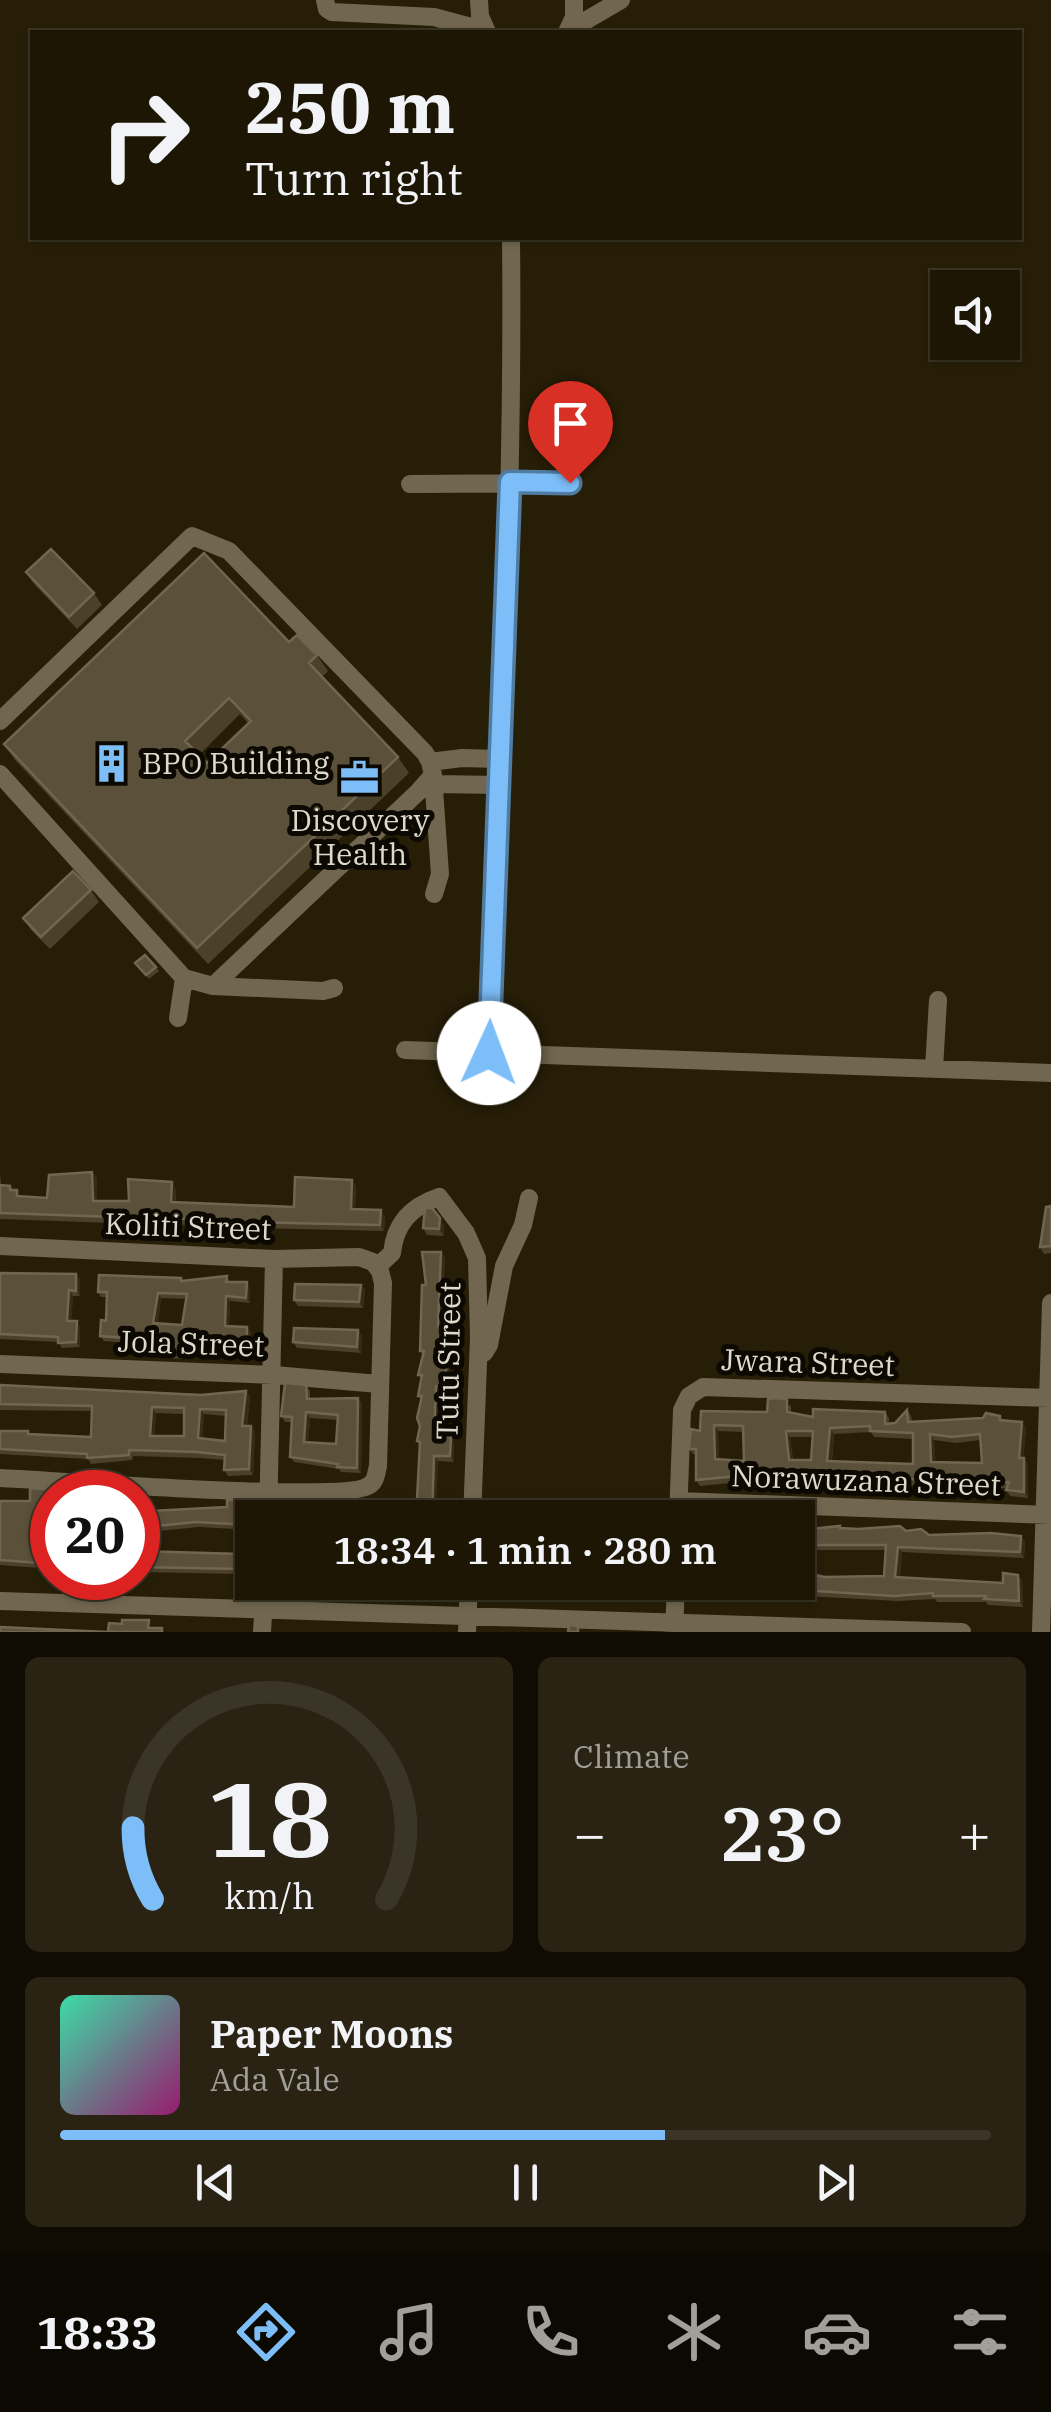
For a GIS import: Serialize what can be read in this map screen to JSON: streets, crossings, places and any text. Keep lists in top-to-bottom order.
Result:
{
  "streets": {
    "street": [
      "Koliti Street",
      "Jola Street",
      "Tutu Street",
      "Jwara Street",
      "Norawuzana Street"
    ]
  },
  "crossings": [
    ["Koliti Street", "Tutu Street"]
  ],
  "places": {
    "building": ["BPO Building"],
    "office": ["Discovery Health"]
  },
  "page": {
    "turn": ["250 m", "Turn right"],
    "limit": "20",
    "trip": "18:34 · 1 min · 280 m",
    "tile": "Climate",
    "heat": ["−", "23°", "+"],
    "song": ["Paper Moons", "Ada Vale"],
    "tabs": "18:33",
    "gauge": ["18", "km/h"]
  }
}
